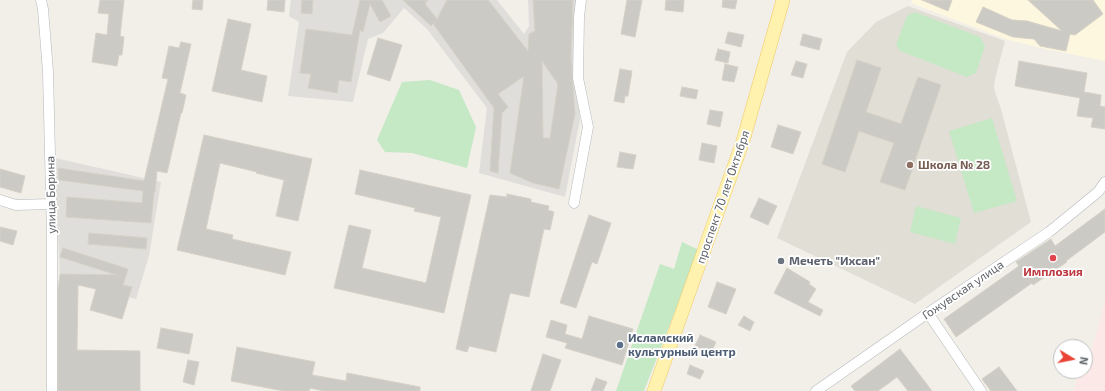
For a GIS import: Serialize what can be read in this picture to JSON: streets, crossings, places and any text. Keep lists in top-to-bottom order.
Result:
{
  "streets": {
    "main road": ["проспект 70 лет Октября"],
    "street": ["улица Борина", "Гожувская улица"]
  },
  "places": [
    "Школа № 28",
    "Имплозия",
    "Мечеть \"Ихсан\"",
    "Исламский культурный центр"
  ],
  "north": "right"
}
